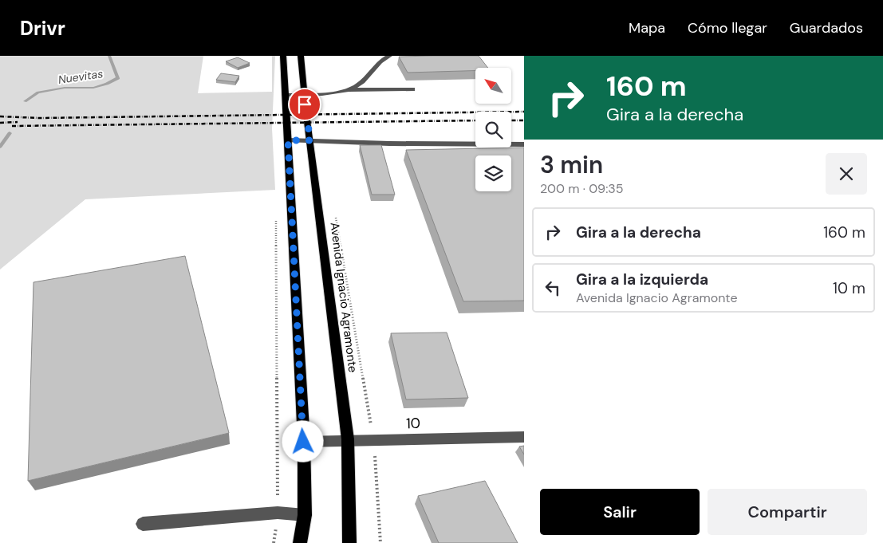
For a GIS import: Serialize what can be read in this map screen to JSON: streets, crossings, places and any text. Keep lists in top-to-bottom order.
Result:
{
  "streets": {
    "main road": ["Avenida Ignacio Agramonte"],
    "street": ["10"]
  },
  "crossings": [
    ["Avenida Ignacio Agramonte", "10"]
  ],
  "water": ["Nuevitas"],
  "north": "top left",
  "page": {
    "header": "Drivr",
    "nav": ["Mapa", "Cómo llegar", "Guardados"],
    "turn": ["160 m", "Gira a la derecha"],
    "heading": ["3 min", "200 m · 09:35"],
    "list": [
      {
        "name": "Gira a la derecha",
        "value": "160 m"
      },
      {
        "name": "Gira a la izquierda",
        "note": "Avenida Ignacio Agramonte",
        "value": "10 m"
      }
    ],
    "buttons": ["Salir", "Compartir"]
  }
}
